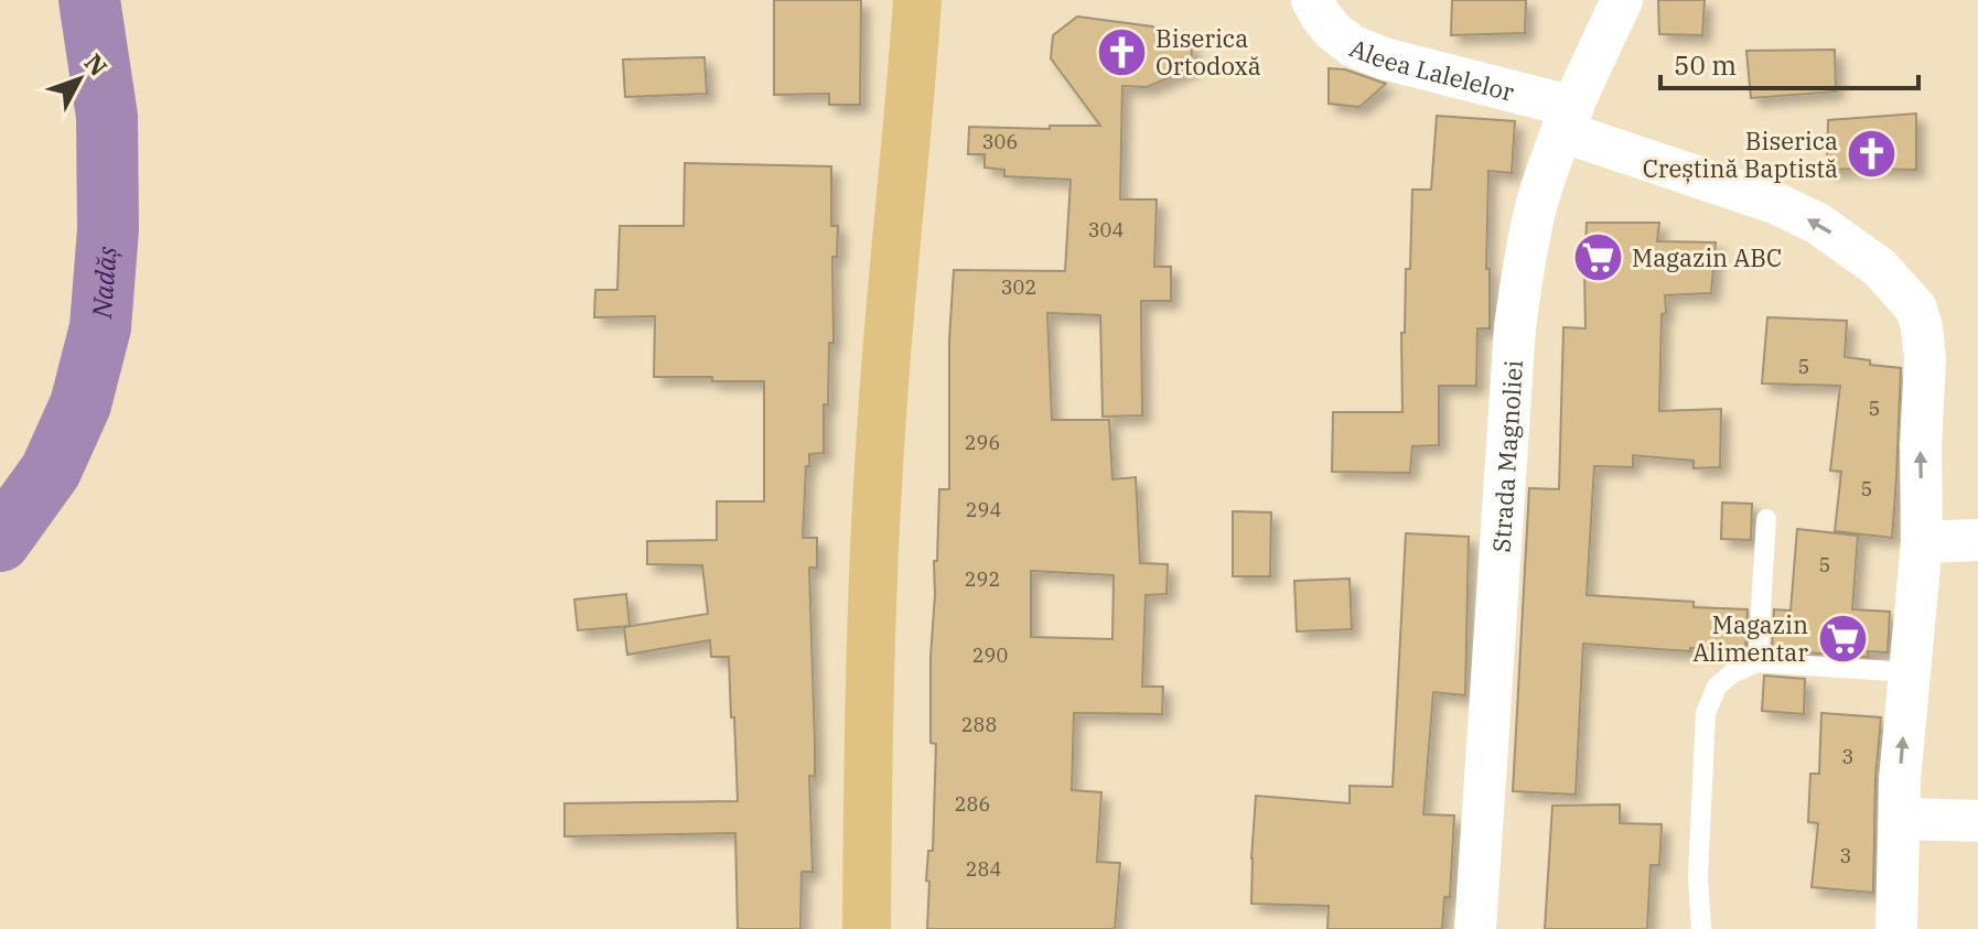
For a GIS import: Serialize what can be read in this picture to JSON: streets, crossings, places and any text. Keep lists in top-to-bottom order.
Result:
{
  "streets": {
    "street": ["Aleea Lalelelor", "Strada Magnoliei"]
  },
  "crossings": [
    ["Aleea Lalelelor", "Strada Magnoliei"]
  ],
  "one_way": ["Aleea Lalelelor"],
  "water": ["Nadăș"],
  "places": {
    "church": ["Biserica Ortodoxă", "Biserica Creștină Baptistă"],
    "supermarket": ["Magazin ABC", "Magazin Alimentar"]
  },
  "house_numbers": [
    "306",
    "304",
    "302",
    "5",
    "5",
    "296",
    "5",
    "294",
    "5",
    "292",
    "290",
    "288",
    "3",
    "286",
    "3",
    "284"
  ],
  "scale_bar": "50 m",
  "north": "top right"
}
